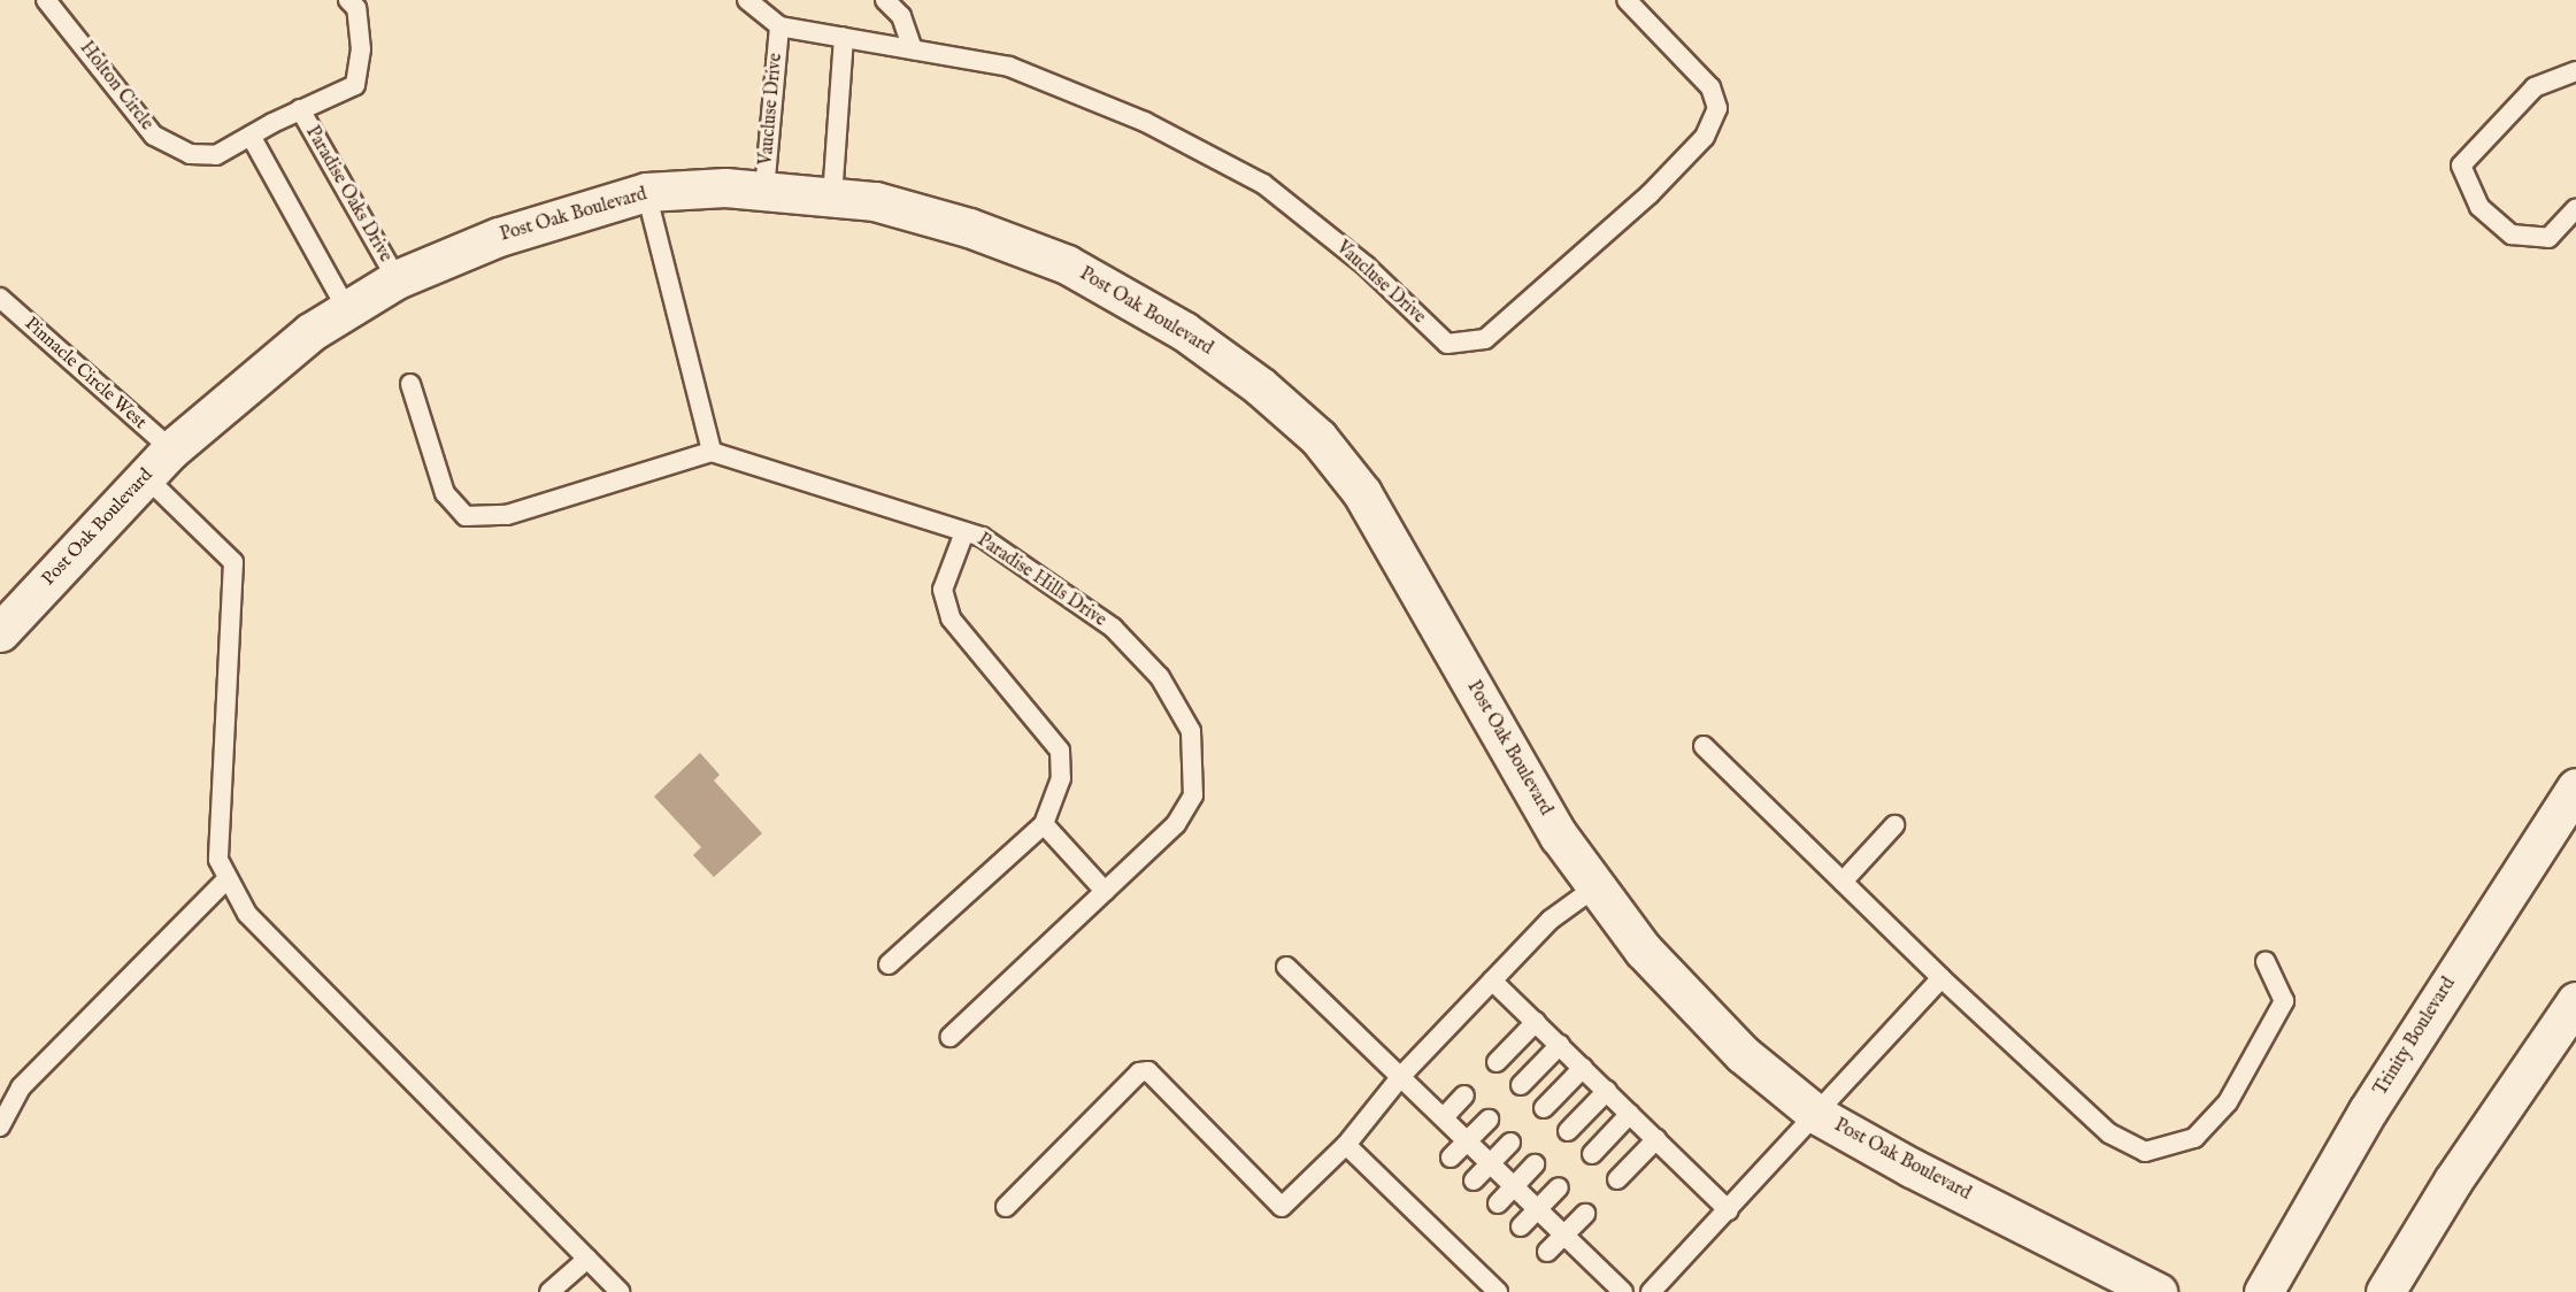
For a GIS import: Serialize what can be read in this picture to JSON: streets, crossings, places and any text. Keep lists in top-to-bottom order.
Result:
{
  "streets": {
    "street": ["Post Oak Boulevard", "Trinity Boulevard"],
    "lane": [
      "Holton Circle",
      "Vaucluse Drive",
      "Paradise Oaks Drive",
      "Pinnacle Circle West",
      "Paradise Hills Drive"
    ]
  },
  "crossings": [
    ["Holton Circle", "Paradise Oaks Drive"],
    ["Vaucluse Drive", "Post Oak Boulevard"],
    ["Paradise Oaks Drive", "Post Oak Boulevard"],
    ["Post Oak Boulevard", "Pinnacle Circle West"]
  ]
}
